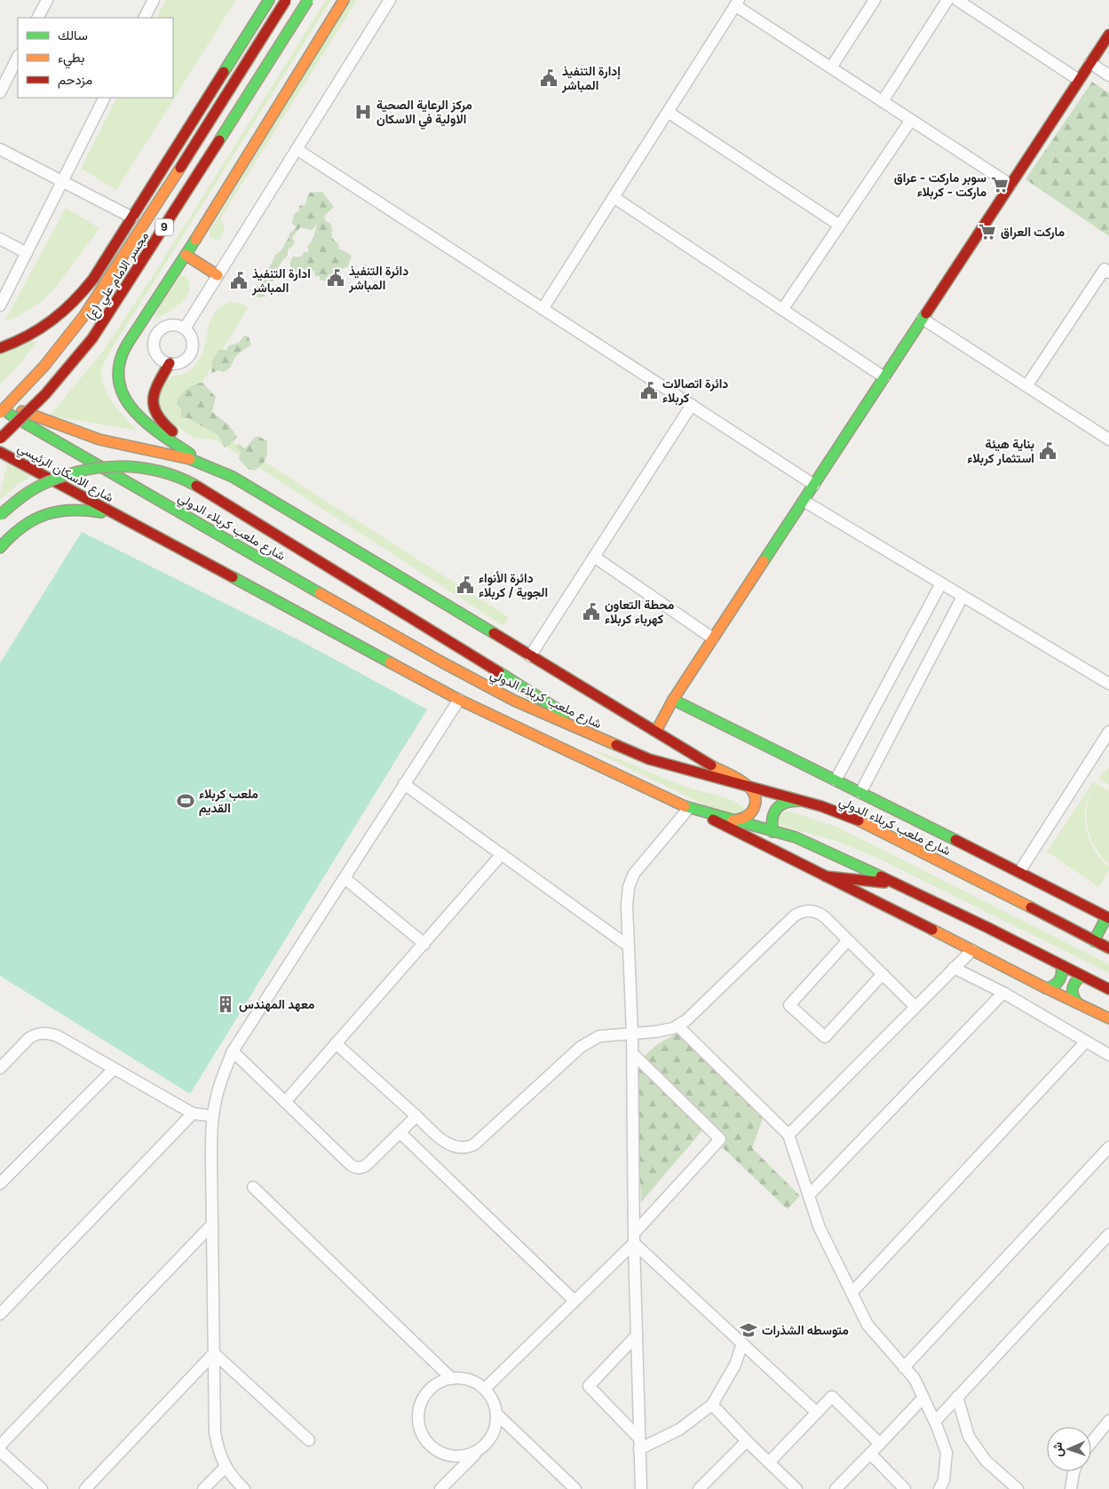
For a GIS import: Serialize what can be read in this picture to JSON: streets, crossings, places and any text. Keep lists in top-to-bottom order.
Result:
{
  "streets": {
    "main road": [
      "9",
      "مجسر الامام علي (ع)",
      "شارع الاسكان الرئيسي",
      "شارع ملعب كربلاء الدولي"
    ]
  },
  "places": {
    "public building": [
      "إدارة التنفيذ المباشر",
      "دائرة التنفيذ المباشر",
      "ادارة التنفيذ المباشر",
      "دائرة اتصالات كربلاء",
      "بناية هيئة استثمار كربلاء",
      "دائرة الأنواء الجوية / كربلاء",
      "محطة التعاون كهرباء كربلاء"
    ],
    "hospital": ["مركز الرعاية الصحية الاولية في الاسكان"],
    "supermarket": ["سوبر ماركت - عراق ماركت - كربلاء", "ماركت العراق"],
    "sports": ["ملعب كربلاء القديم"],
    "building": ["معهد المهندس"],
    "school or university": ["متوسطه الشذرات"]
  },
  "legend": ["سالك", "بطيء", "مزدحم"],
  "north": "left"
}
